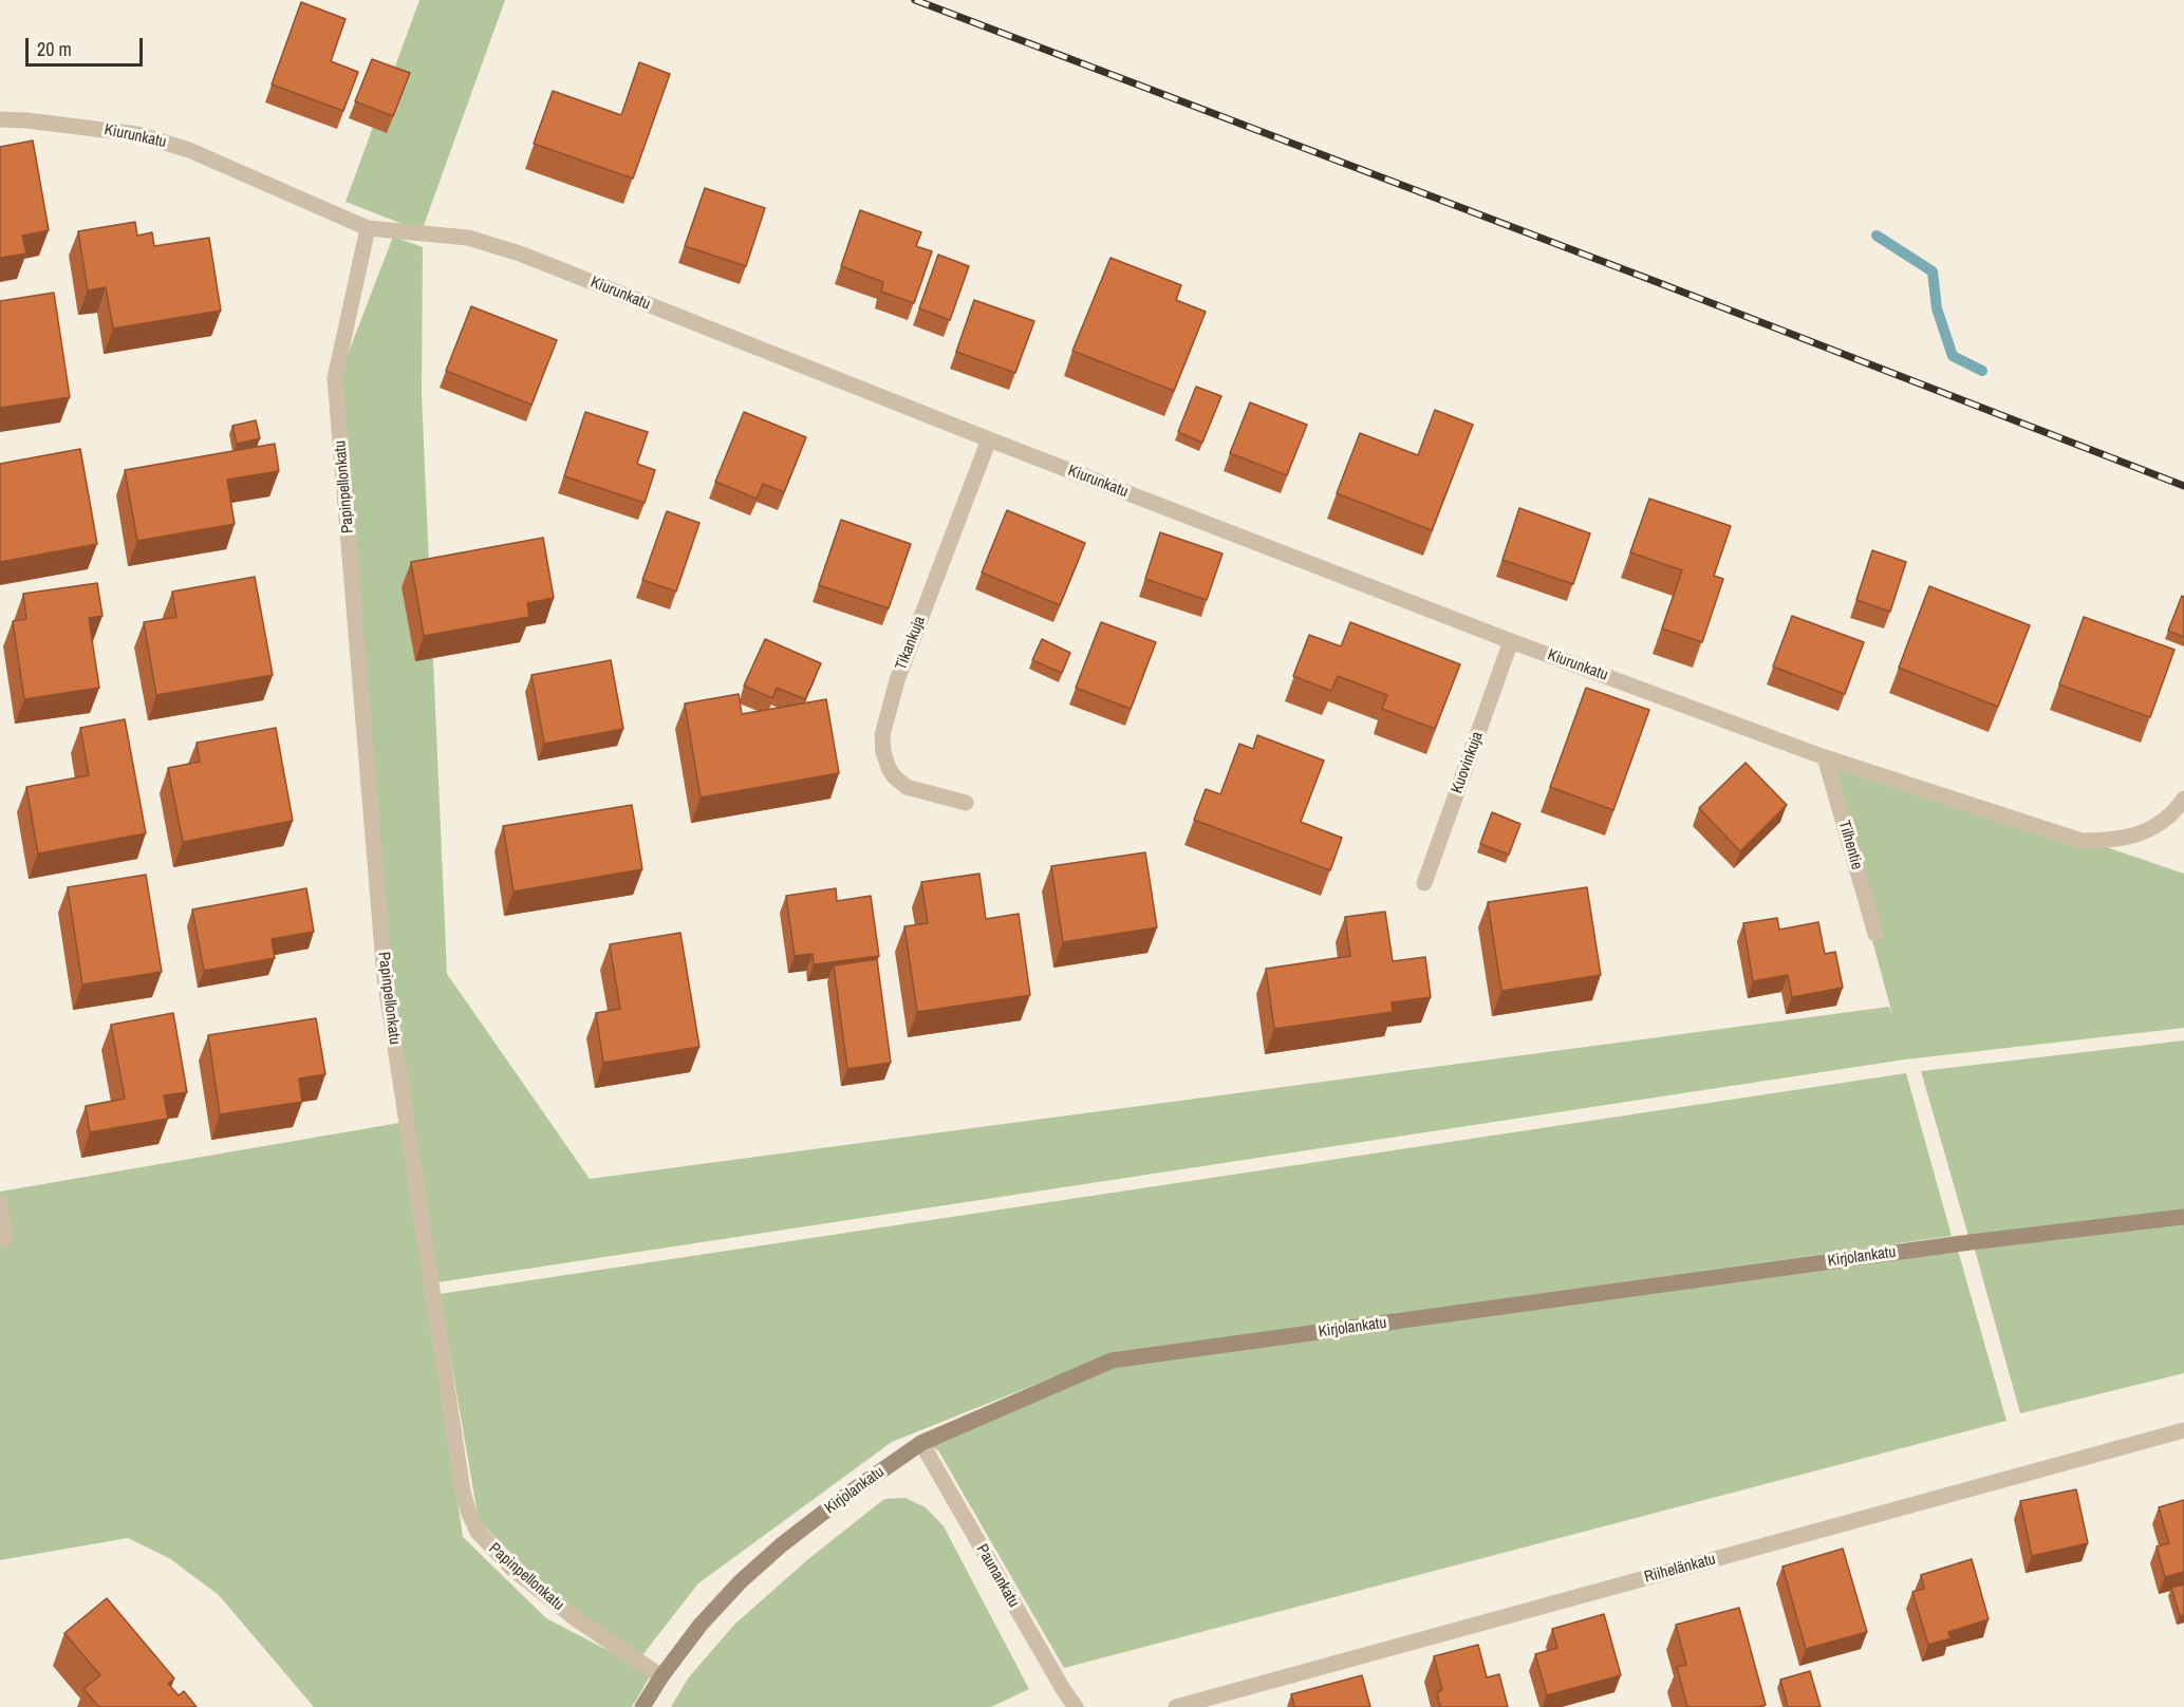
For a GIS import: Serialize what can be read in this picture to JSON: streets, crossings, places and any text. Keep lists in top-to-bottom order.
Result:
{
  "streets": {
    "main road": ["Kirjolankatu"],
    "street": [
      "Kiurunkatu",
      "Papinpellonkatu",
      "Tikankuja",
      "Kuovinkuja",
      "Tilhentie",
      "Riihelänkatu",
      "Paunankatu"
    ]
  },
  "crossings": [
    ["Kiurunkatu", "Papinpellonkatu"],
    ["Kiurunkatu", "Tikankuja"],
    ["Kiurunkatu", "Kuovinkuja"],
    ["Kiurunkatu", "Tilhentie"],
    ["Papinpellonkatu", "Kirjolankatu"],
    ["Kirjolankatu", "Paunankatu"]
  ],
  "scale_bar": "20 m"
}
